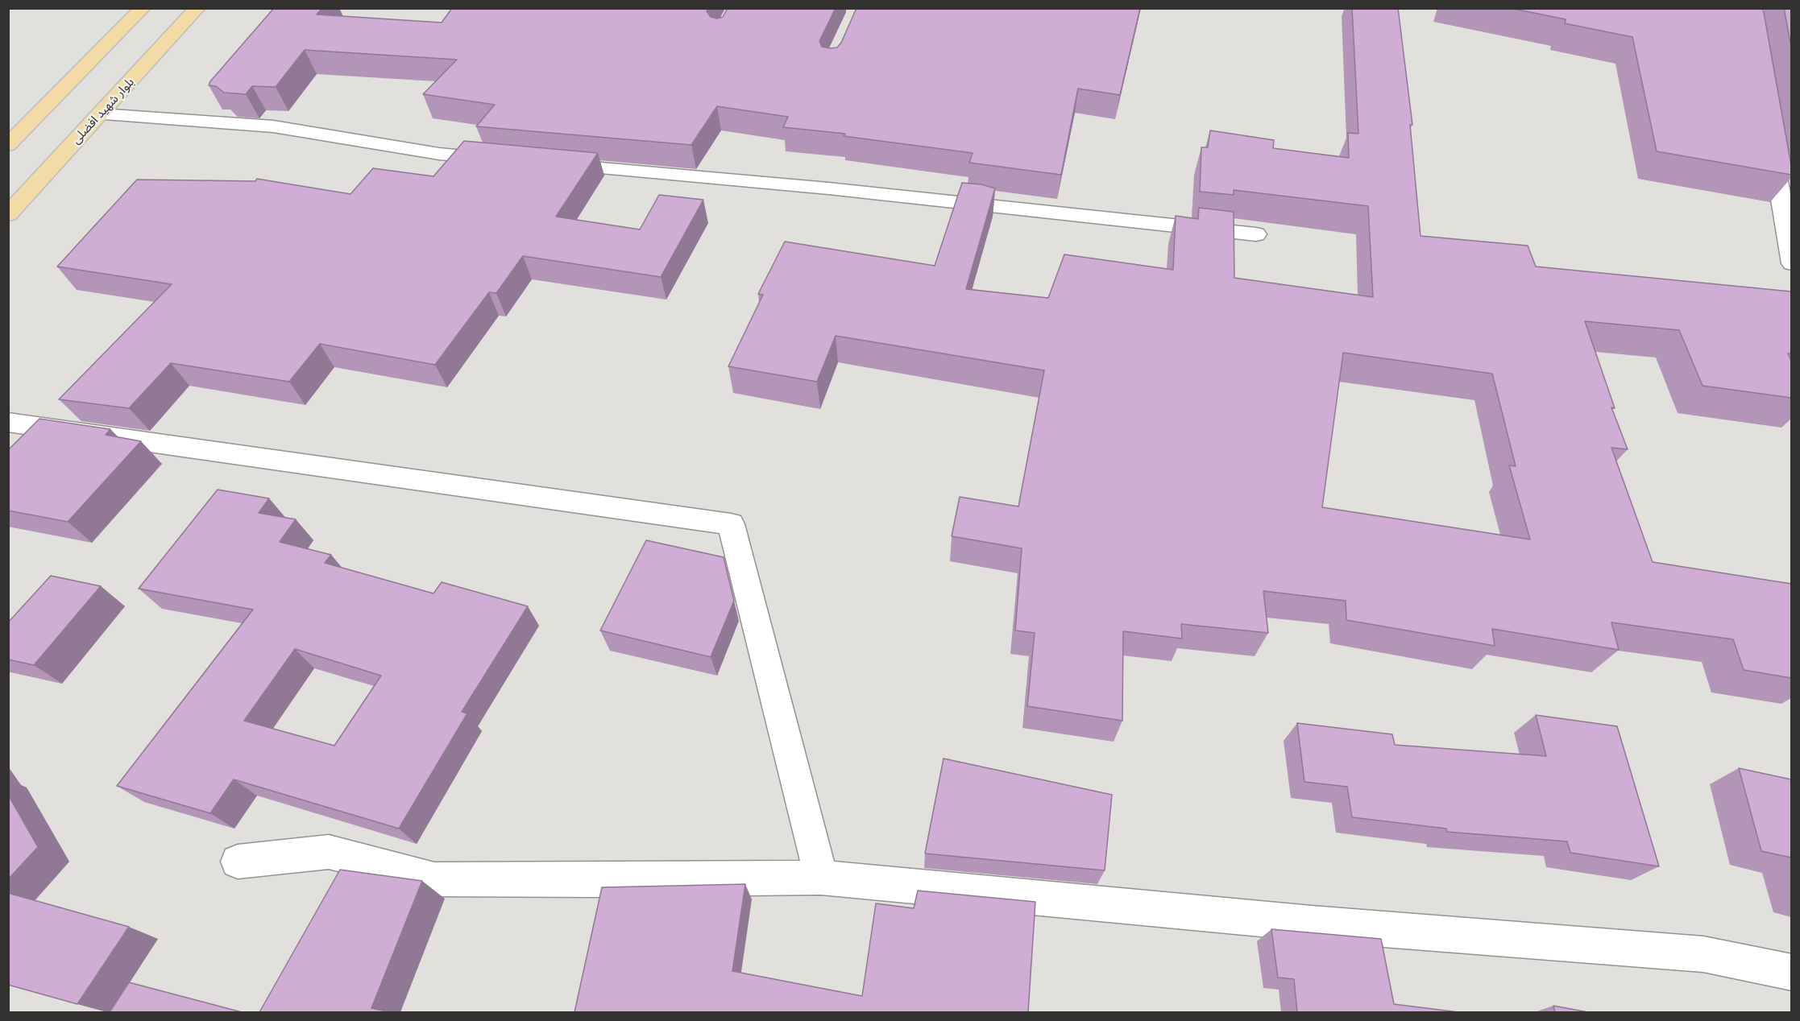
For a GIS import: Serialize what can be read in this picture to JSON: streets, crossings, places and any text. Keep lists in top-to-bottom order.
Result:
{
  "streets": {
    "main road": ["بلوار شهید افضلی"]
  }
}
